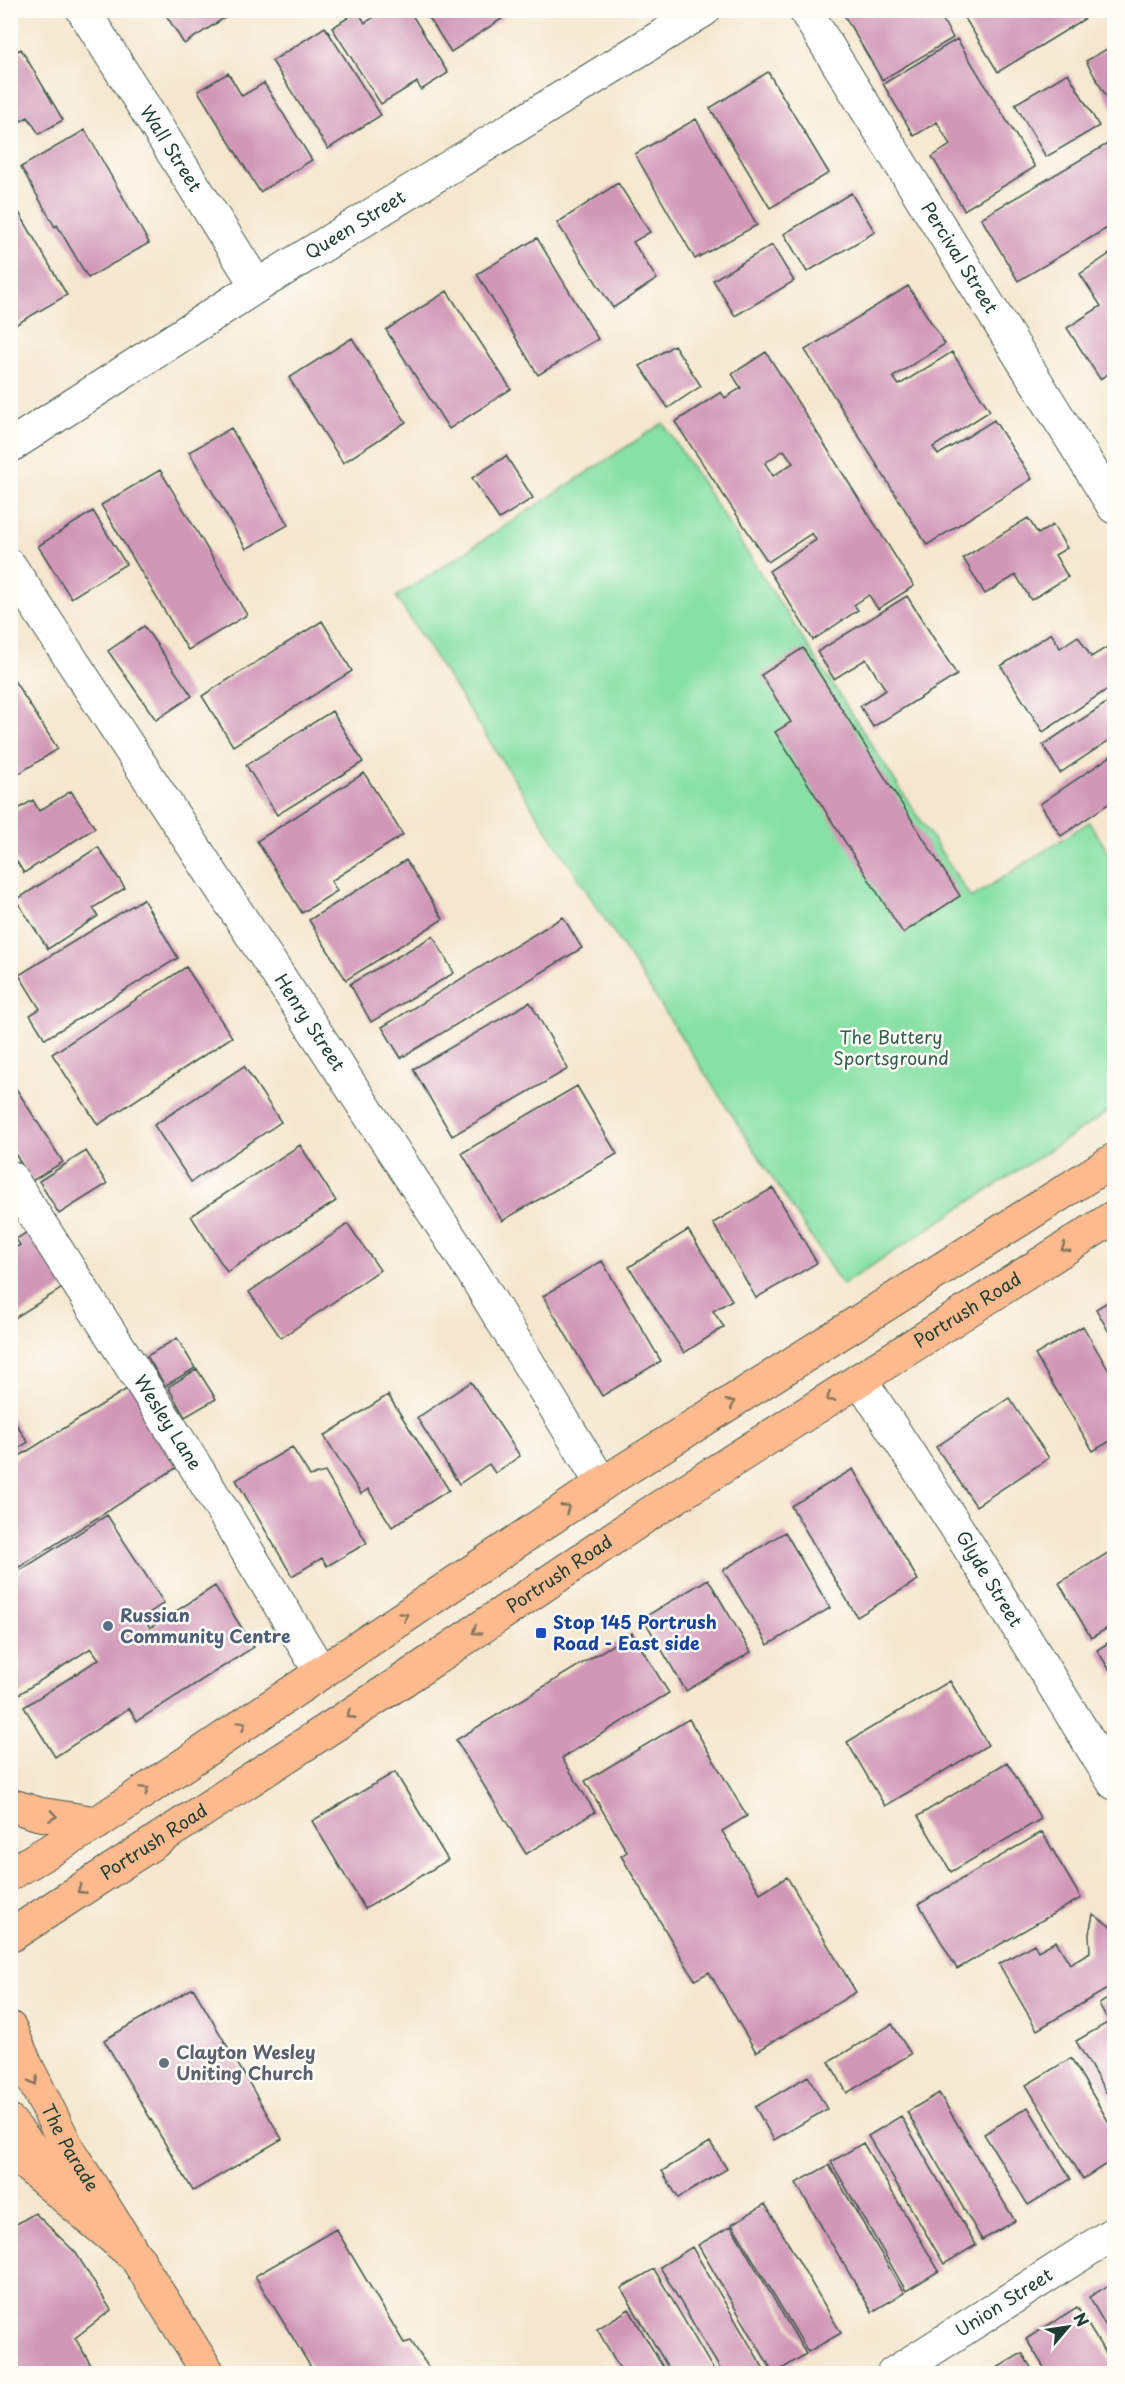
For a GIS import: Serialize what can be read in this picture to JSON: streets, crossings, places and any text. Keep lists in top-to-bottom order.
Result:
{
  "streets": {
    "main road": ["Portrush Road", "The Parade"],
    "street": [
      "Wall Street",
      "Queen Street",
      "Percival Street",
      "Henry Street",
      "Wesley Lane",
      "Glyde Street",
      "Union Street"
    ]
  },
  "crossings": [
    ["Wall Street", "Queen Street"],
    ["Portrush Road", "Glyde Street"]
  ],
  "parks": ["The Buttery Sportsground"],
  "places": {
    "other": ["Russian Community Centre", "Clayton Wesley Uniting Church"],
    "transit": ["Stop 145 Portrush Road - East side"]
  },
  "north": "top right"
}
